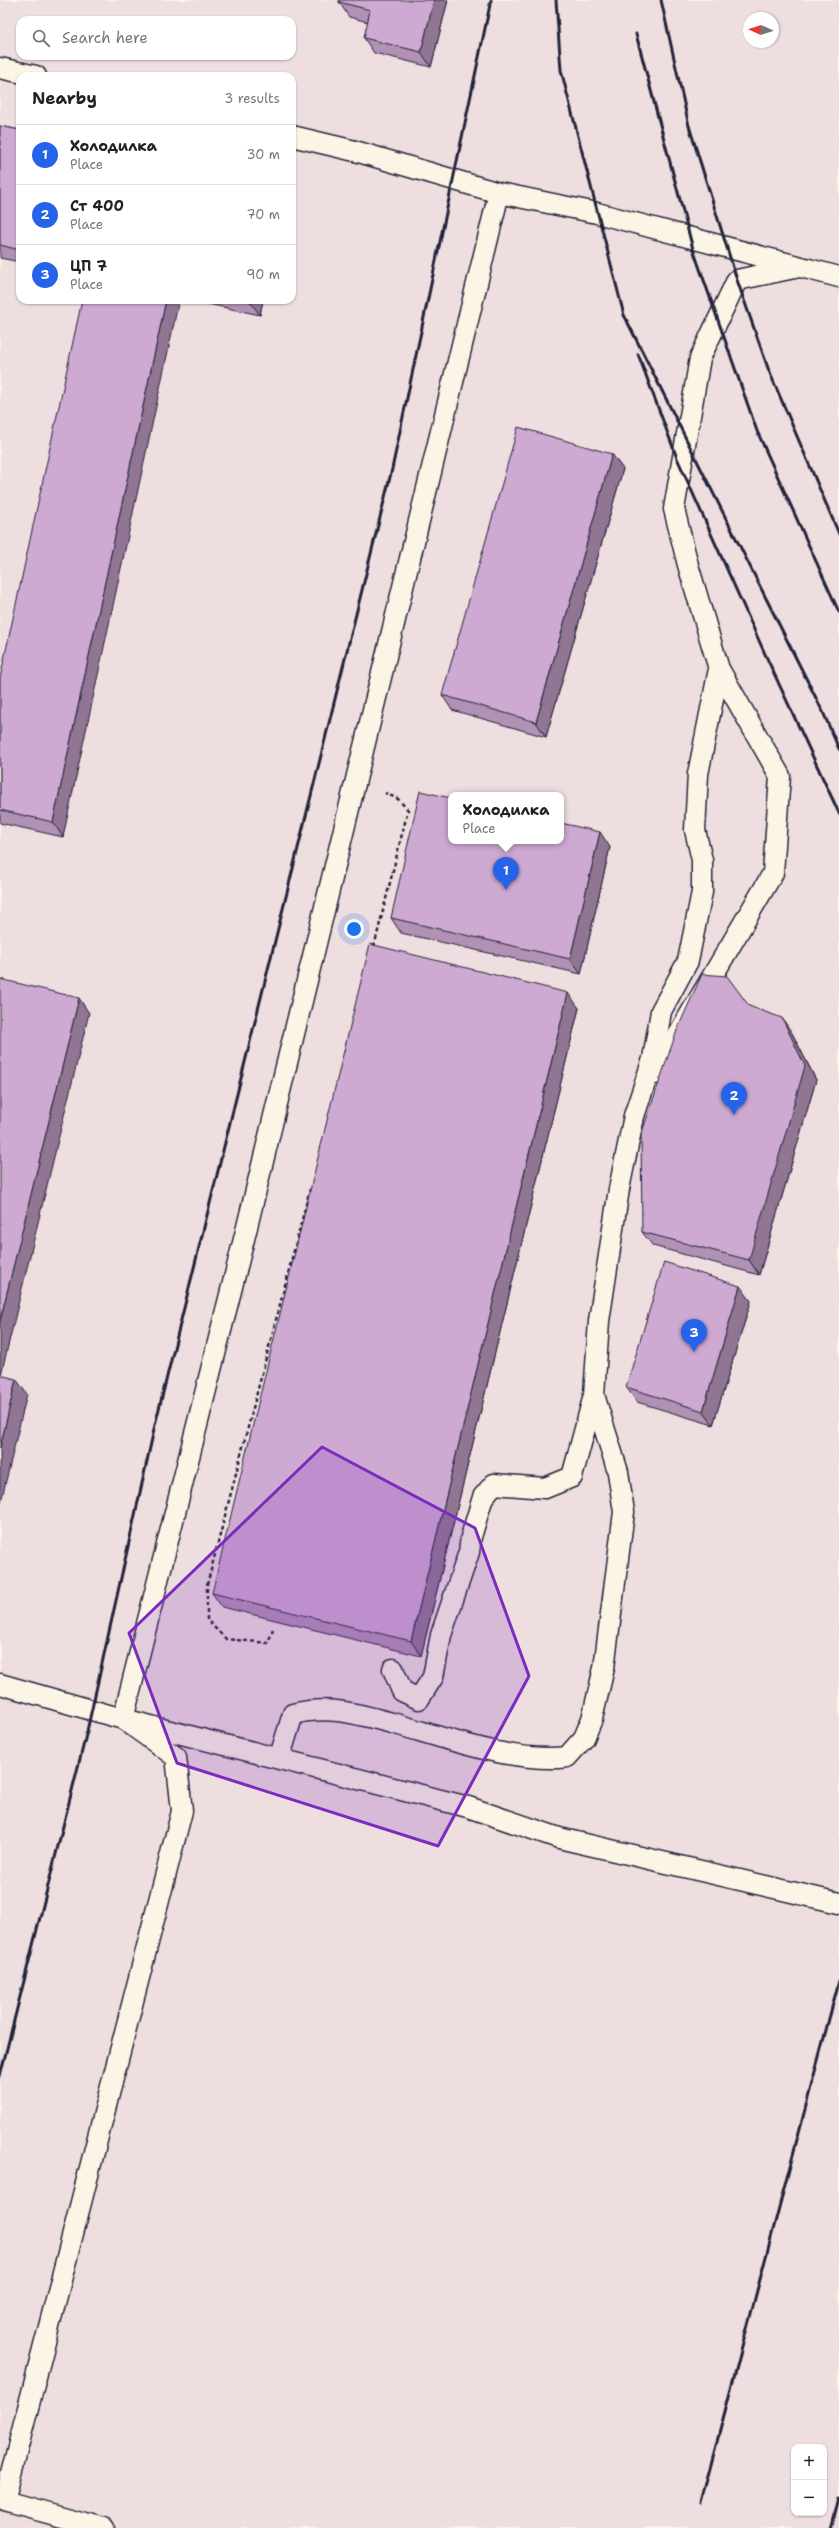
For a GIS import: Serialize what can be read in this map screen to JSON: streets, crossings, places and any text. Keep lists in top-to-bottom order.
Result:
{
  "north": "left",
  "page": {
    "search": "Search here",
    "heading": ["Nearby", "3 results"],
    "list": [
      {
        "mark": "1",
        "name": "Холодилка",
        "note": "Place",
        "value": "30 m"
      },
      {
        "mark": "2",
        "name": "Ст 400",
        "note": "Place",
        "value": "70 m"
      },
      {
        "mark": "3",
        "name": "ЦП 7",
        "note": "Place",
        "value": "90 m"
      }
    ],
    "popup": ["Холодилка", "Place"],
    "pins": ["1", "2", "3"],
    "map_buttons": ["+", "−"]
  }
}
